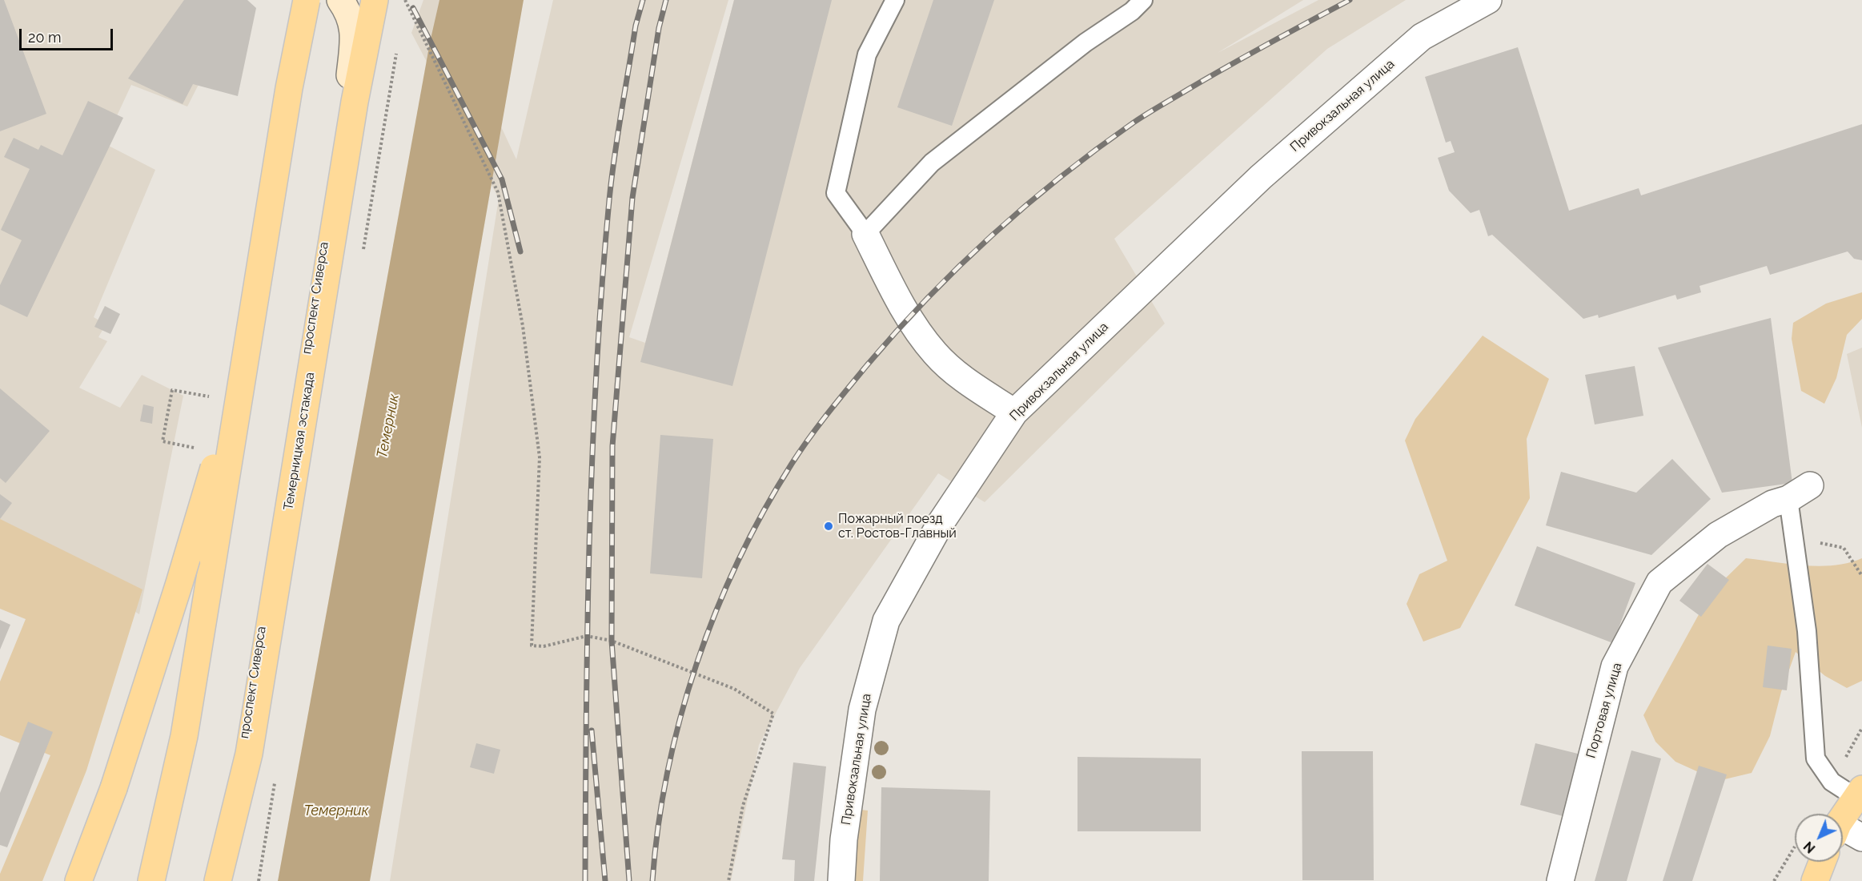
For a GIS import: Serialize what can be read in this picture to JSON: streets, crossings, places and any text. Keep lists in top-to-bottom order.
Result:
{
  "streets": {
    "main road": ["проспект Сиверса", "Темерницкая эстакада"],
    "street": ["Привокзальная улица", "Портовая улица"]
  },
  "water": ["Темерник"],
  "places": ["Пожарный поезд ст. Ростов-Главный"],
  "scale_bar": "20 m",
  "north": "bottom left"
}
